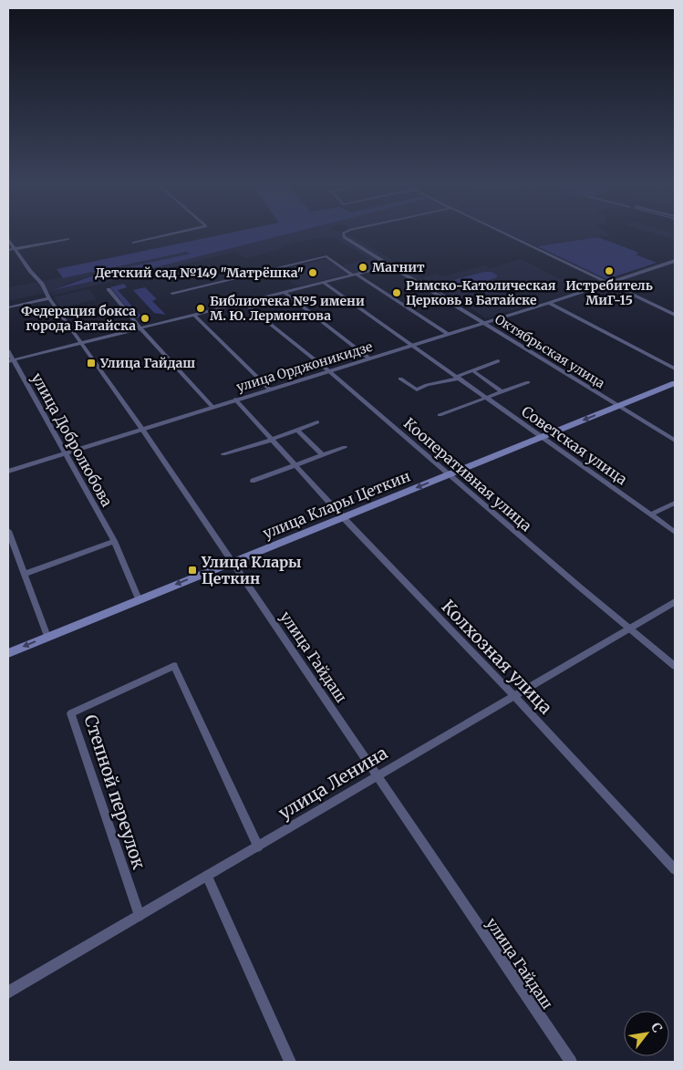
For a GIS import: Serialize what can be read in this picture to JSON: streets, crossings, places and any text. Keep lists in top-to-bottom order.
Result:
{
  "streets": {
    "main road": ["улица Клары Цеткин"],
    "street": [
      "Октябрьская улица",
      "улица Орджоникидзе",
      "улица Добролюбова",
      "Советская улица",
      "Кооперативная улица",
      "улица Гайдаш",
      "Колхозная улица",
      "улица Ленина",
      "Степной переулок"
    ]
  },
  "crossings": [
    ["Октябрьская улица", "улица Орджоникидзе"],
    ["Октябрьская улица", "улица Клары Цеткин"],
    ["улица Орджоникидзе", "улица Добролюбова"],
    ["улица Орджоникидзе", "Советская улица"],
    ["улица Орджоникидзе", "Кооперативная улица"],
    ["улица Орджоникидзе", "улица Гайдаш"],
    ["улица Орджоникидзе", "Колхозная улица"],
    ["улица Добролюбова", "улица Клары Цеткин"],
    ["Советская улица", "улица Клары Цеткин"],
    ["Кооперативная улица", "улица Клары Цеткин"],
    ["Кооперативная улица", "улица Ленина"],
    ["улица Клары Цеткин", "улица Гайдаш"],
    ["улица Клары Цеткин", "Колхозная улица"],
    ["улица Гайдаш", "улица Ленина"],
    ["Колхозная улица", "улица Ленина"],
    ["улица Ленина", "Степной переулок"]
  ],
  "one_way": ["улица Клары Цеткин"],
  "places": {
    "other": [
      "Магнит",
      "Истребитель МиГ-15",
      "Детский сад №149 \"Матрёшка\"",
      "Римско-Католическая Церковь в Батайске",
      "Библиотека №5 имени М. Ю. Лермонтова",
      "Федерация бокса города Батайска"
    ],
    "transit": ["Улица Гайдаш", "Улица Клары Цеткин"]
  },
  "north": "top right"
}
